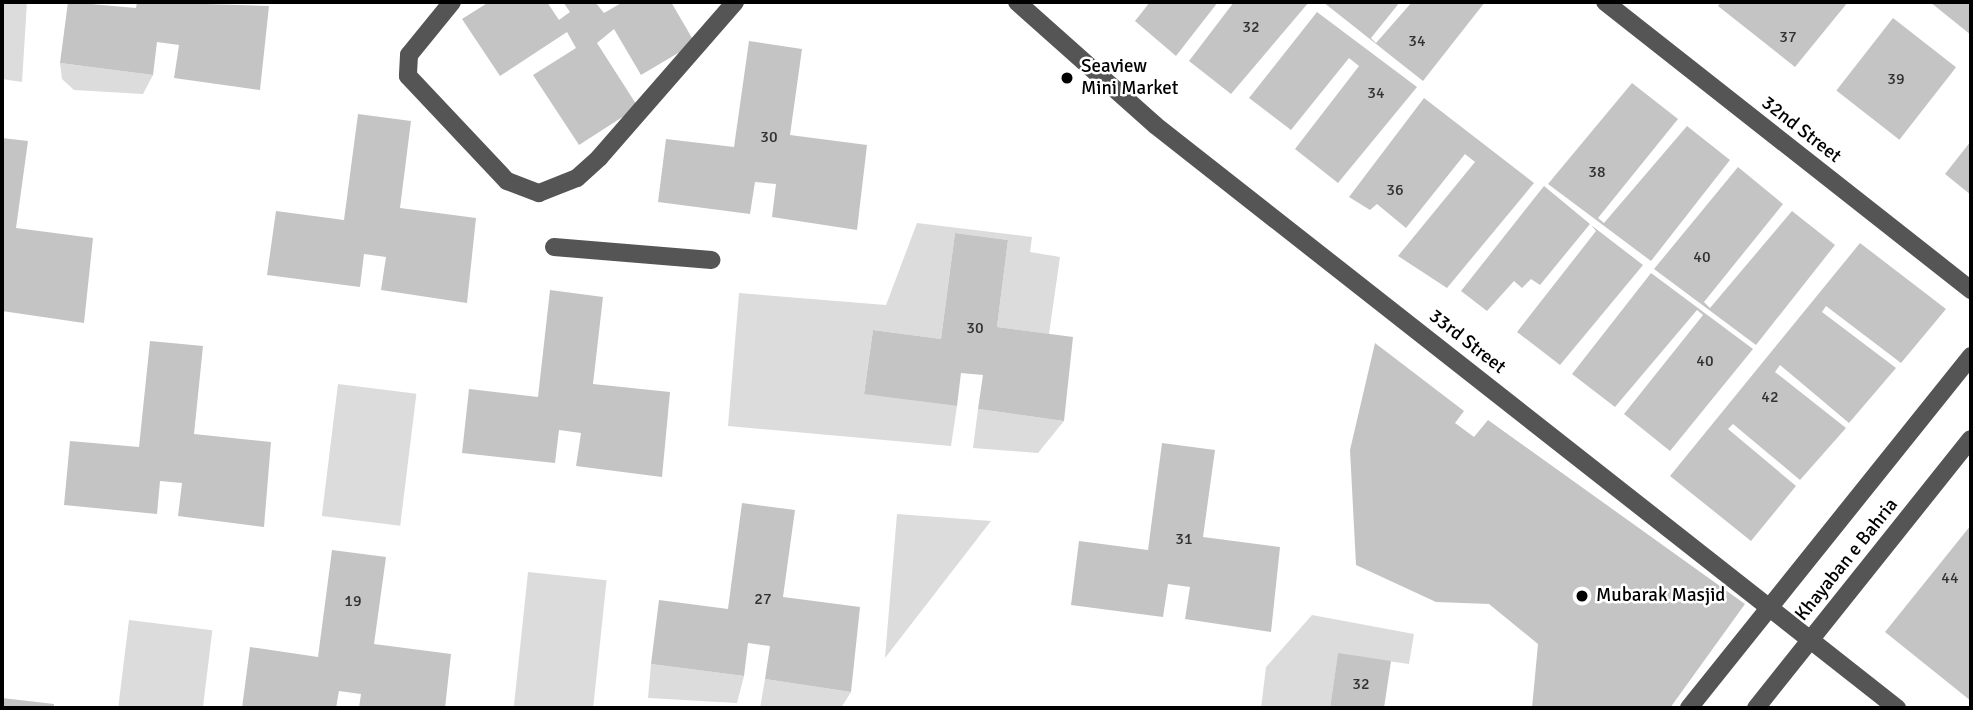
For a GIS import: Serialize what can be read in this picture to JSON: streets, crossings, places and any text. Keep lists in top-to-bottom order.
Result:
{
  "streets": {
    "street": ["32nd Street", "33rd Street", "Khayaban e Bahria"]
  },
  "crossings": [
    ["33rd Street", "Khayaban e Bahria"]
  ],
  "places": ["Seaview Mini Market", "Mubarak Masjid"],
  "house_numbers": [
    "32",
    "37",
    "34",
    "39",
    "34",
    "30",
    "38",
    "36",
    "40",
    "30",
    "40",
    "42",
    "31",
    "44",
    "27",
    "19",
    "32"
  ]
}
